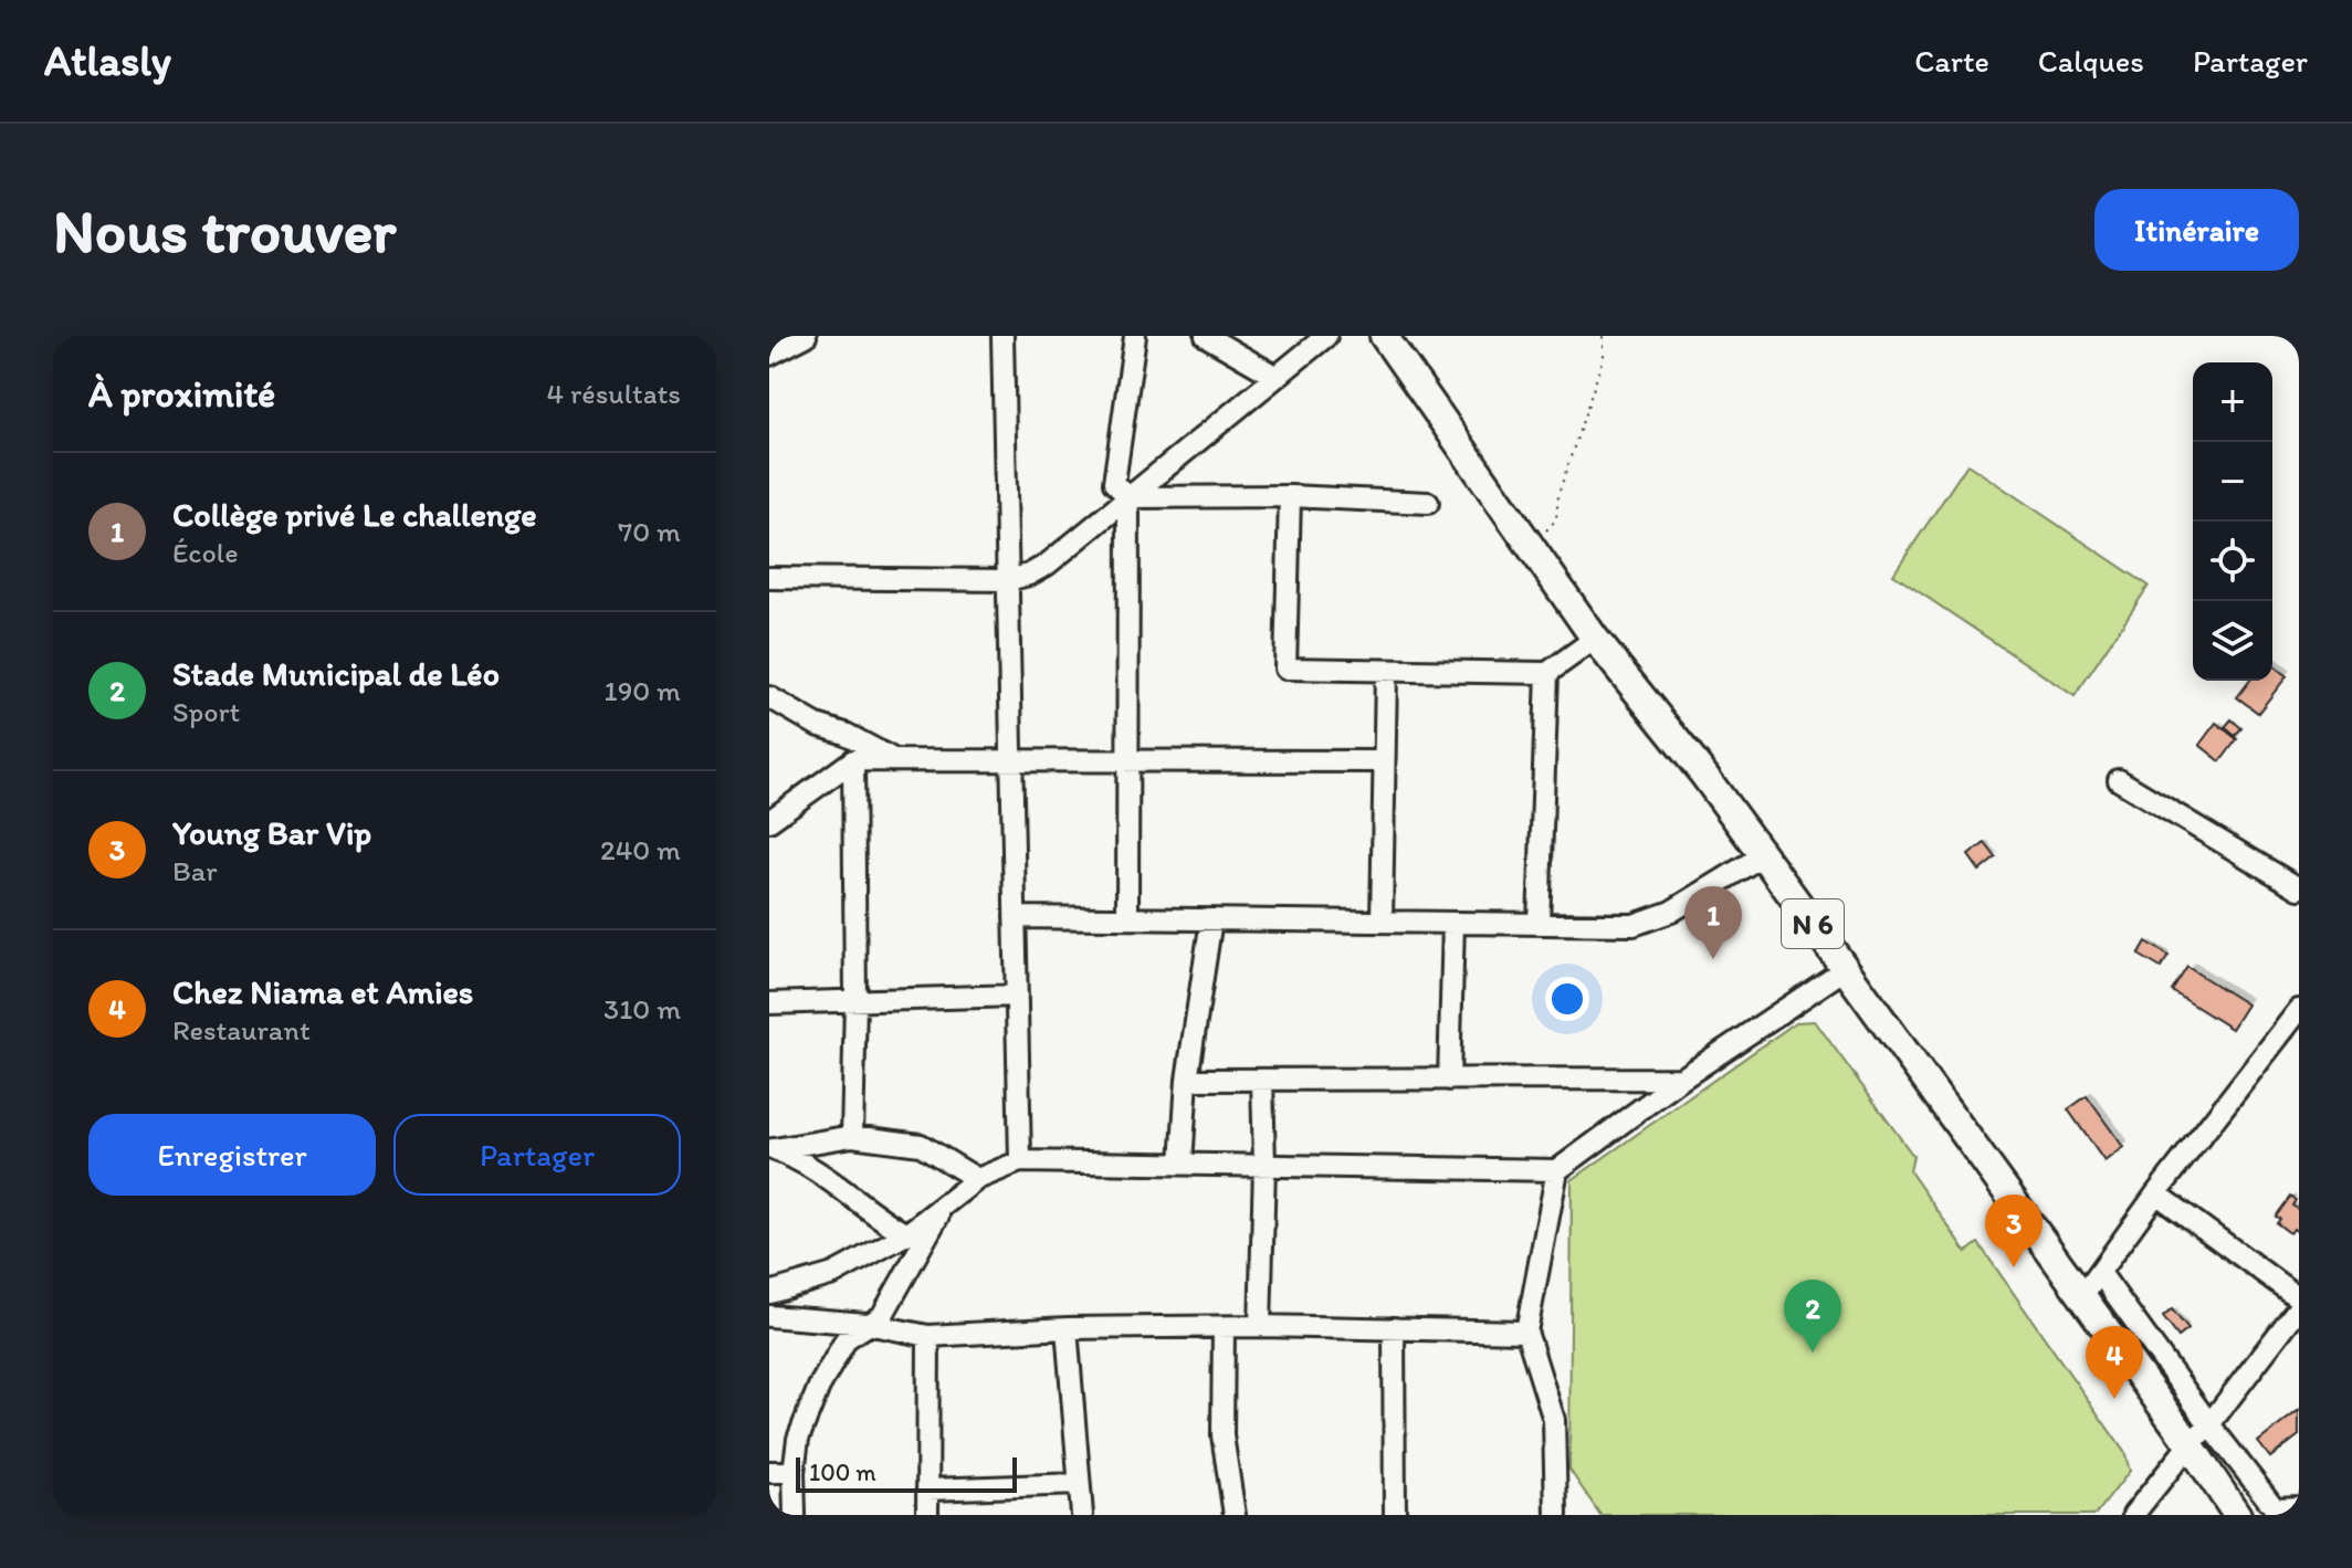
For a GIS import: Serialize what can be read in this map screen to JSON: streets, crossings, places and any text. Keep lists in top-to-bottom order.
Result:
{
  "streets": {
    "main road": ["N 6"]
  },
  "scale_bar": "100 m",
  "page": {
    "header": "Atlasly",
    "nav": ["Carte", "Calques", "Partager"],
    "buttons": [
      "Itinéraire",
      ["Enregistrer", "Partager"]
    ],
    "title": "Nous trouver",
    "heading": ["À proximité", "4 résultats"],
    "map_buttons": ["+", "−"],
    "list": [
      {
        "mark": "1",
        "name": "Collège privé Le challenge",
        "note": "École",
        "value": "70 m"
      },
      {
        "mark": "2",
        "name": "Stade Municipal de Léo",
        "note": "Sport",
        "value": "190 m"
      },
      {
        "mark": "3",
        "name": "Young Bar Vip",
        "note": "Bar",
        "value": "240 m"
      },
      {
        "mark": "4",
        "name": "Chez Niama et Amies",
        "note": "Restaurant",
        "value": "310 m"
      }
    ],
    "pins": [
      "1",
      "3",
      "2",
      "4"
    ],
    "scale": "100 m"
  }
}
